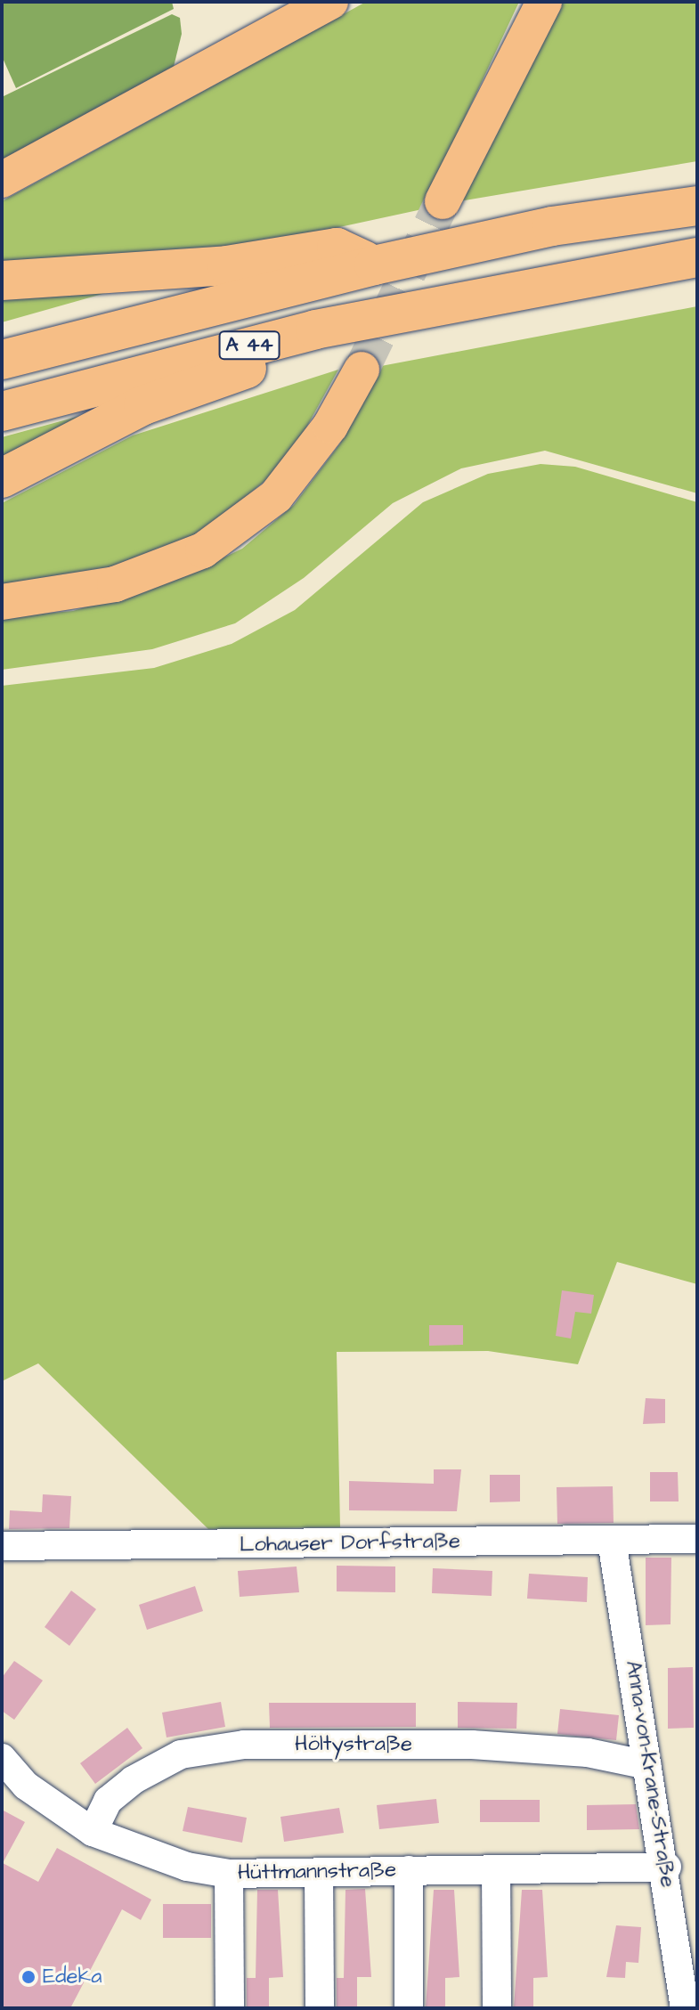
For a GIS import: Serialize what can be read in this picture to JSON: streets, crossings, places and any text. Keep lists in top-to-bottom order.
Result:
{
  "streets": {
    "highway": ["A 44"],
    "street": [
      "Lohauser Dorfstraße",
      "Höltystraße",
      "Anna-von-Krane-Straße",
      "Hüttmannstraße"
    ]
  },
  "crossings": [
    ["Lohauser Dorfstraße", "Anna-von-Krane-Straße"],
    ["Höltystraße", "Anna-von-Krane-Straße"],
    ["Höltystraße", "Hüttmannstraße"],
    ["Anna-von-Krane-Straße", "Hüttmannstraße"]
  ],
  "places": ["Edeka"]
}
